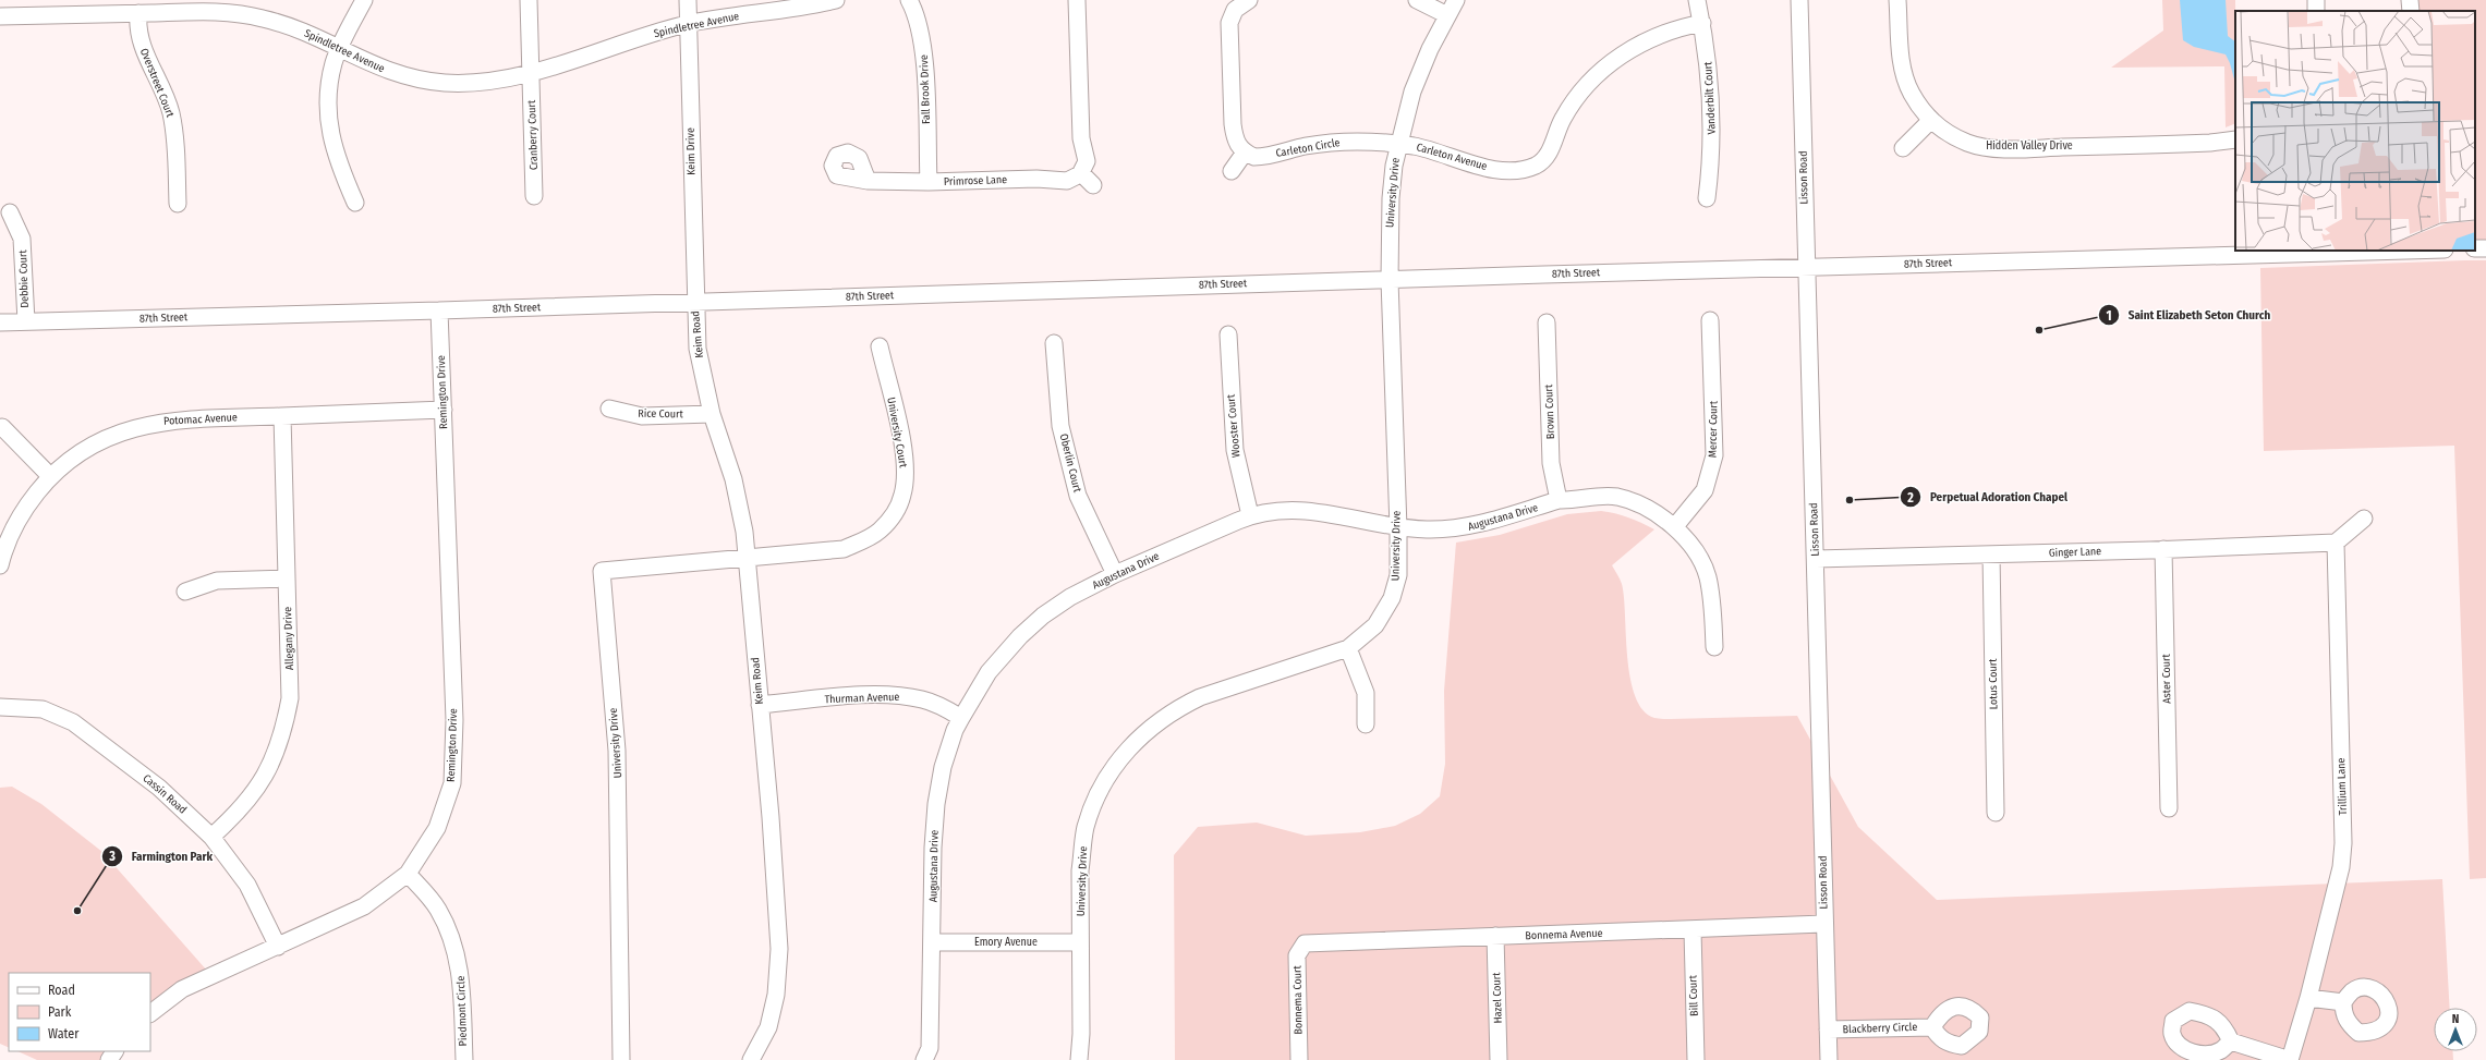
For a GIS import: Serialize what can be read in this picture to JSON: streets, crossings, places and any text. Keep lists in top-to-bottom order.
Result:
{
  "streets": {
    "street": [
      "Spindletree Avenue",
      "Overstreet Court",
      "Fall Brook Drive",
      "Vanderbilt Court",
      "Cranberry Court",
      "Hidden Valley Drive",
      "Carleton Circle",
      "Keim Drive",
      "Carleton Avenue",
      "Lisson Road",
      "Primrose Lane",
      "University Drive",
      "87th Street",
      "Debbie Court",
      "Keim Road",
      "Remington Drive",
      "Brown Court",
      "Rice Court",
      "Potomac Avenue",
      "Wooster Court",
      "Mercer Court",
      "University Court",
      "Oberlin Court",
      "Augustana Drive",
      "Ginger Lane",
      "Allegany Drive",
      "Aster Court",
      "Lotus Court",
      "Thurman Avenue",
      "Trillium Lane",
      "Cassin Road",
      "Bonnema Avenue",
      "Emory Avenue",
      "Bill Court",
      "Hazel Court",
      "Bonnema Court",
      "Piedmont Circle",
      "Blackberry Circle"
    ]
  },
  "crossings": [
    ["Spindletree Avenue", "Overstreet Court"],
    ["Spindletree Avenue", "Cranberry Court"],
    ["Spindletree Avenue", "Keim Drive"],
    ["Fall Brook Drive", "Primrose Lane"],
    ["Vanderbilt Court", "Carleton Avenue"],
    ["Carleton Circle", "Carleton Avenue"],
    ["Carleton Circle", "University Drive"],
    ["Keim Drive", "87th Street"],
    ["Keim Drive", "Keim Road"],
    ["Carleton Avenue", "University Drive"],
    ["Lisson Road", "87th Street"],
    ["Lisson Road", "Ginger Lane"],
    ["Lisson Road", "Bonnema Avenue"],
    ["Lisson Road", "Blackberry Circle"],
    ["University Drive", "87th Street"],
    ["University Drive", "Keim Road"],
    ["University Drive", "University Court"],
    ["University Drive", "Augustana Drive"],
    ["University Drive", "Emory Avenue"],
    ["87th Street", "Debbie Court"],
    ["87th Street", "Keim Road"],
    ["87th Street", "Remington Drive"],
    ["Keim Road", "Rice Court"],
    ["Keim Road", "University Court"],
    ["Keim Road", "Thurman Avenue"],
    ["Remington Drive", "Potomac Avenue"],
    ["Remington Drive", "Cassin Road"],
    ["Remington Drive", "Piedmont Circle"],
    ["Brown Court", "Augustana Drive"],
    ["Potomac Avenue", "Allegany Drive"],
    ["Wooster Court", "Augustana Drive"],
    ["Mercer Court", "Augustana Drive"],
    ["Oberlin Court", "Augustana Drive"],
    ["Augustana Drive", "Thurman Avenue"],
    ["Augustana Drive", "Emory Avenue"],
    ["Ginger Lane", "Aster Court"],
    ["Ginger Lane", "Lotus Court"],
    ["Ginger Lane", "Trillium Lane"],
    ["Allegany Drive", "Cassin Road"],
    ["Bonnema Avenue", "Bill Court"],
    ["Bonnema Avenue", "Hazel Court"],
    ["Bonnema Avenue", "Bonnema Court"]
  ],
  "places": ["Saint Elizabeth Seton Church", "Perpetual Adoration Chapel", "Farmington Park"],
  "legend": ["Road", "Park", "Water"],
  "north": "top"
}
